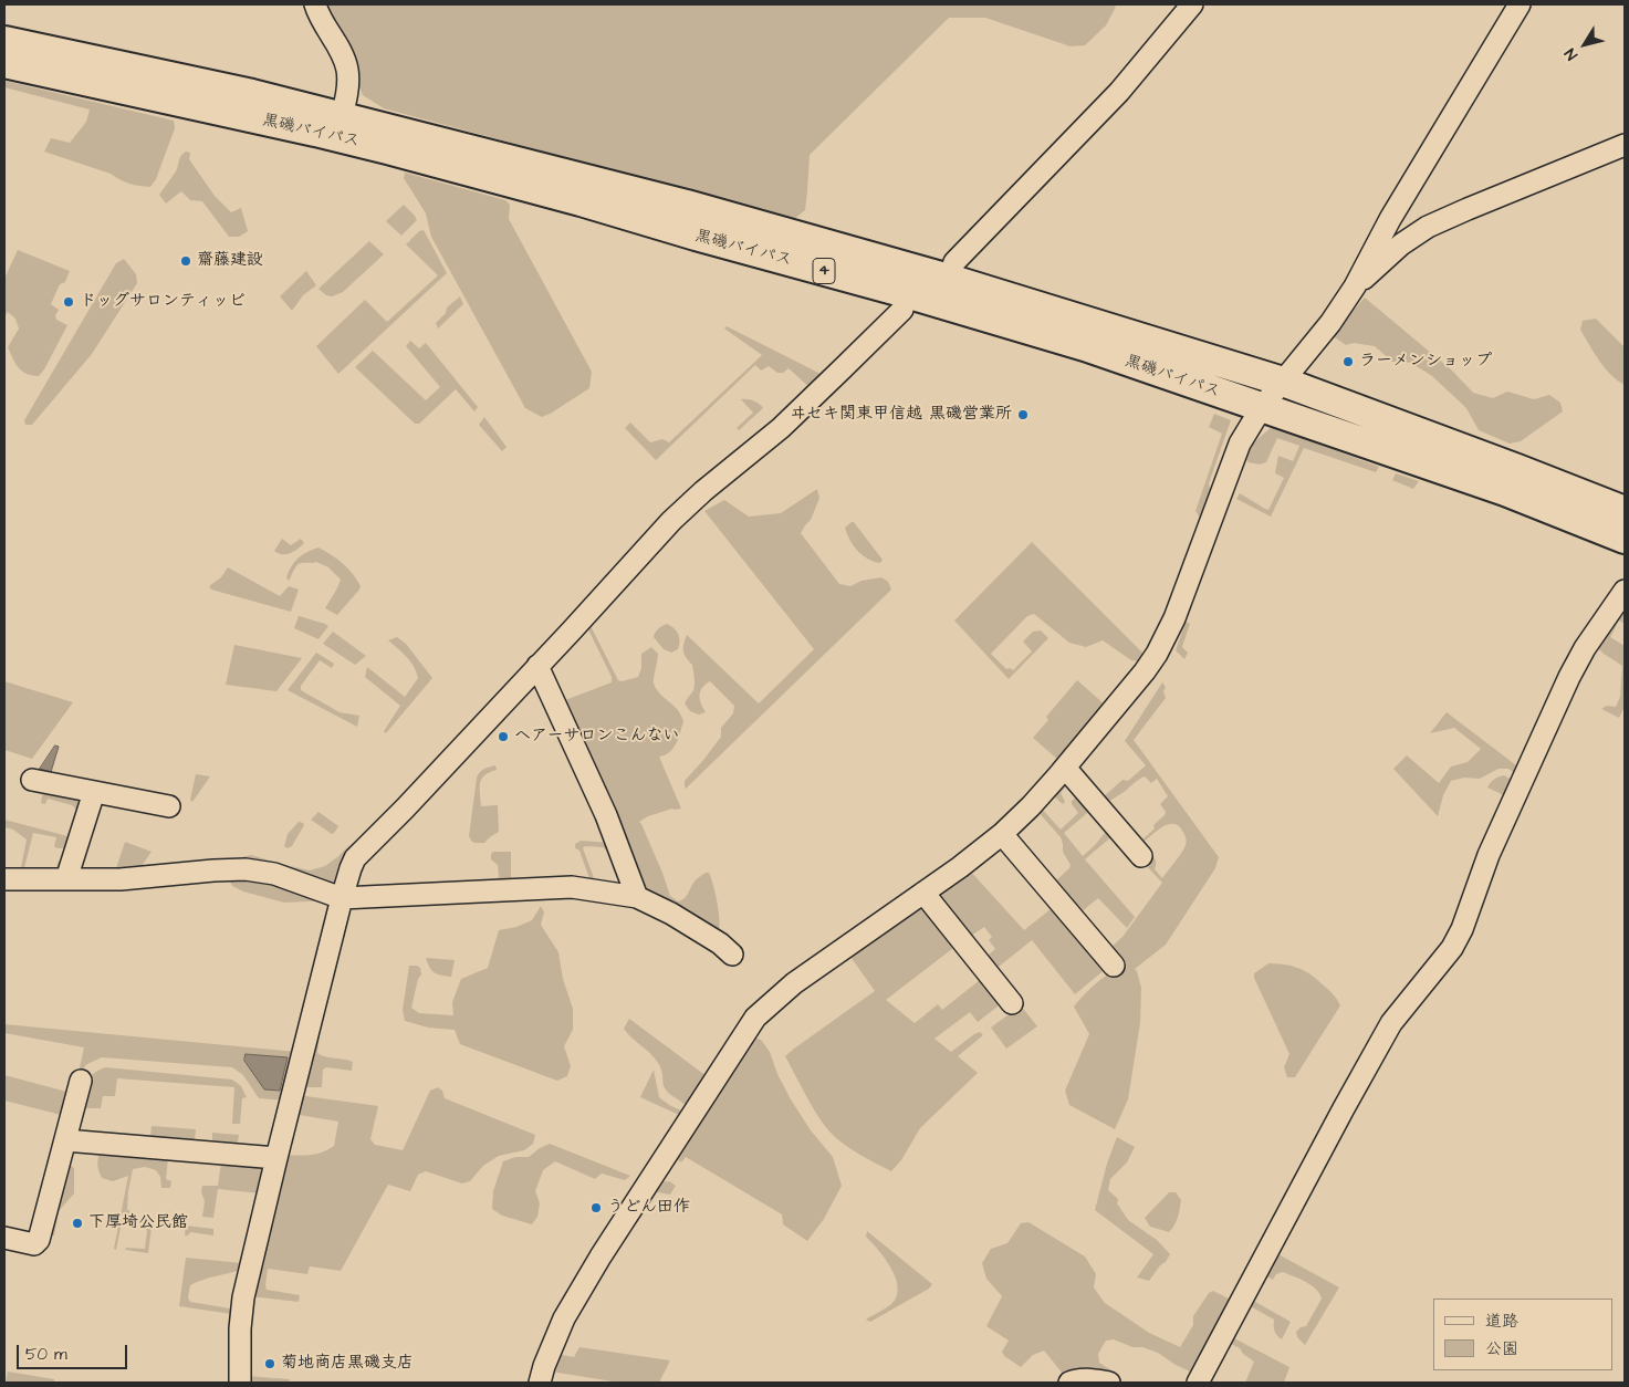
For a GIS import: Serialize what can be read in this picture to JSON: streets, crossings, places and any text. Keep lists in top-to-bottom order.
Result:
{
  "streets": {
    "highway": ["黒磯バイパス", "4"]
  },
  "places": [
    "齋藤建設",
    "ドッグサロンティッピ",
    "ラーメンショップ",
    "ヰセキ関東甲信越 黒磯営業所",
    "ヘアーサロンこんない",
    "うどん田作",
    "下厚埼公民館",
    "菊地商店黒磯支店"
  ],
  "legend": ["道路", "公園"],
  "scale_bar": "50 m",
  "north": "bottom left"
}
